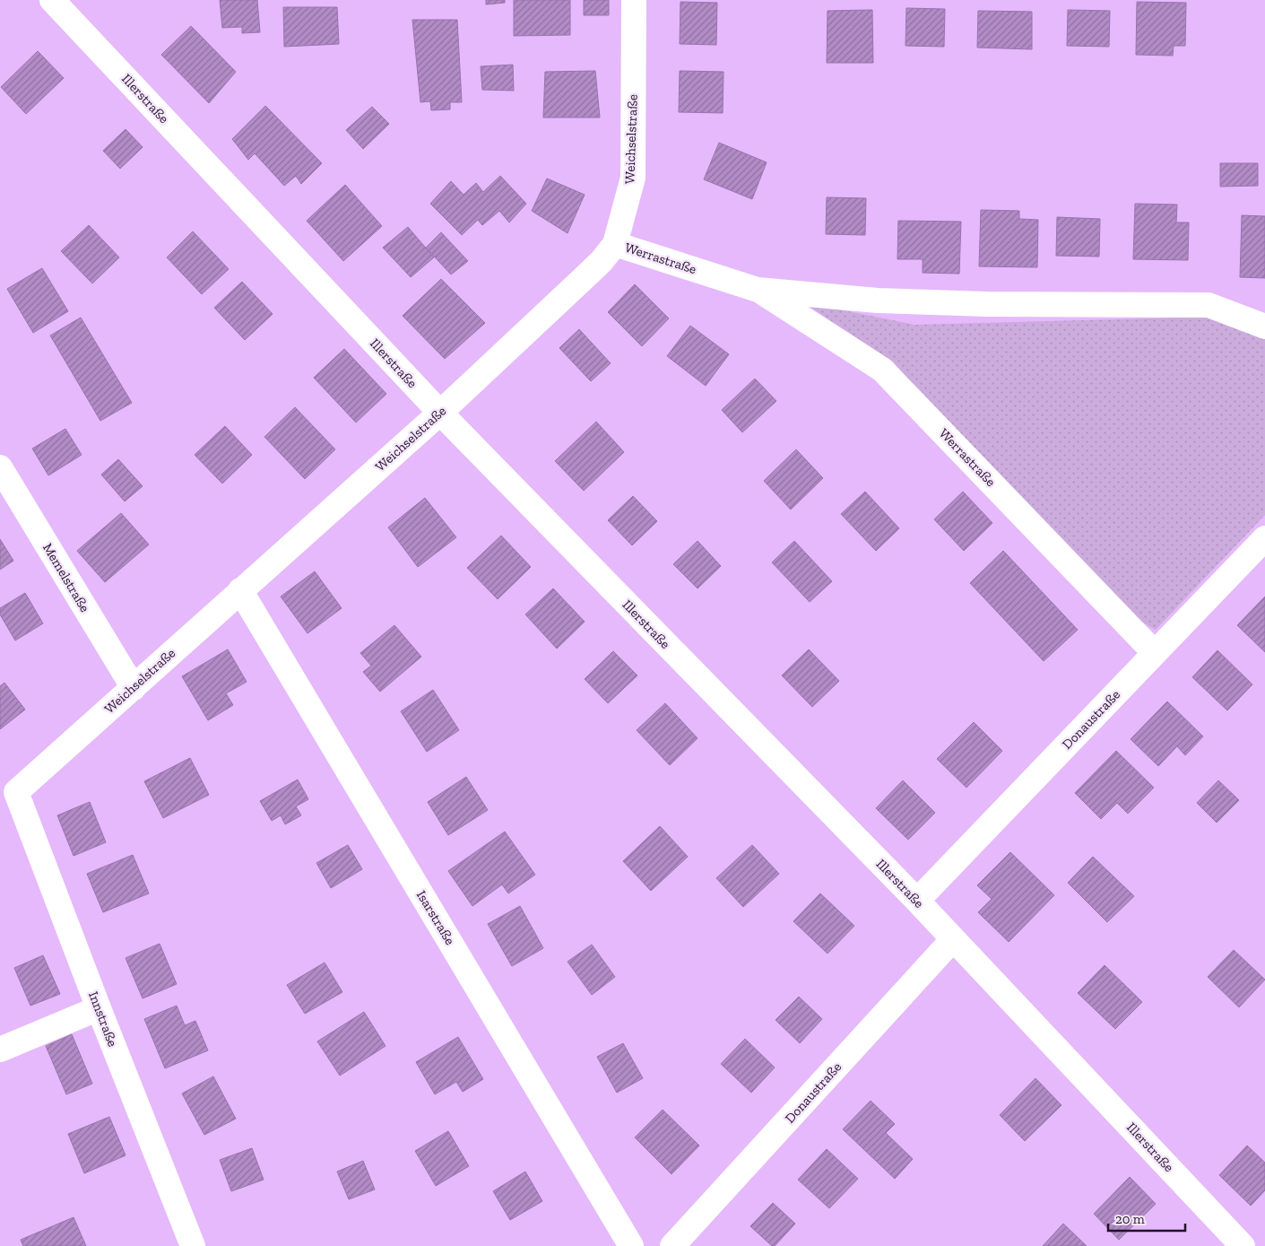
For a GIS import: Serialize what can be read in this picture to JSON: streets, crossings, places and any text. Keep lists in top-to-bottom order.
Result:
{
  "streets": {
    "street": [
      "Illerstraße",
      "Weichselstraße",
      "Werrastraße",
      "Memelstraße",
      "Donaustraße",
      "Isarstraße",
      "Innstraße"
    ]
  },
  "crossings": [
    ["Illerstraße", "Weichselstraße"],
    ["Illerstraße", "Donaustraße"],
    ["Weichselstraße", "Werrastraße"],
    ["Weichselstraße", "Memelstraße"],
    ["Weichselstraße", "Isarstraße"],
    ["Weichselstraße", "Innstraße"],
    ["Werrastraße", "Donaustraße"]
  ],
  "scale_bar": "20 m"
}
